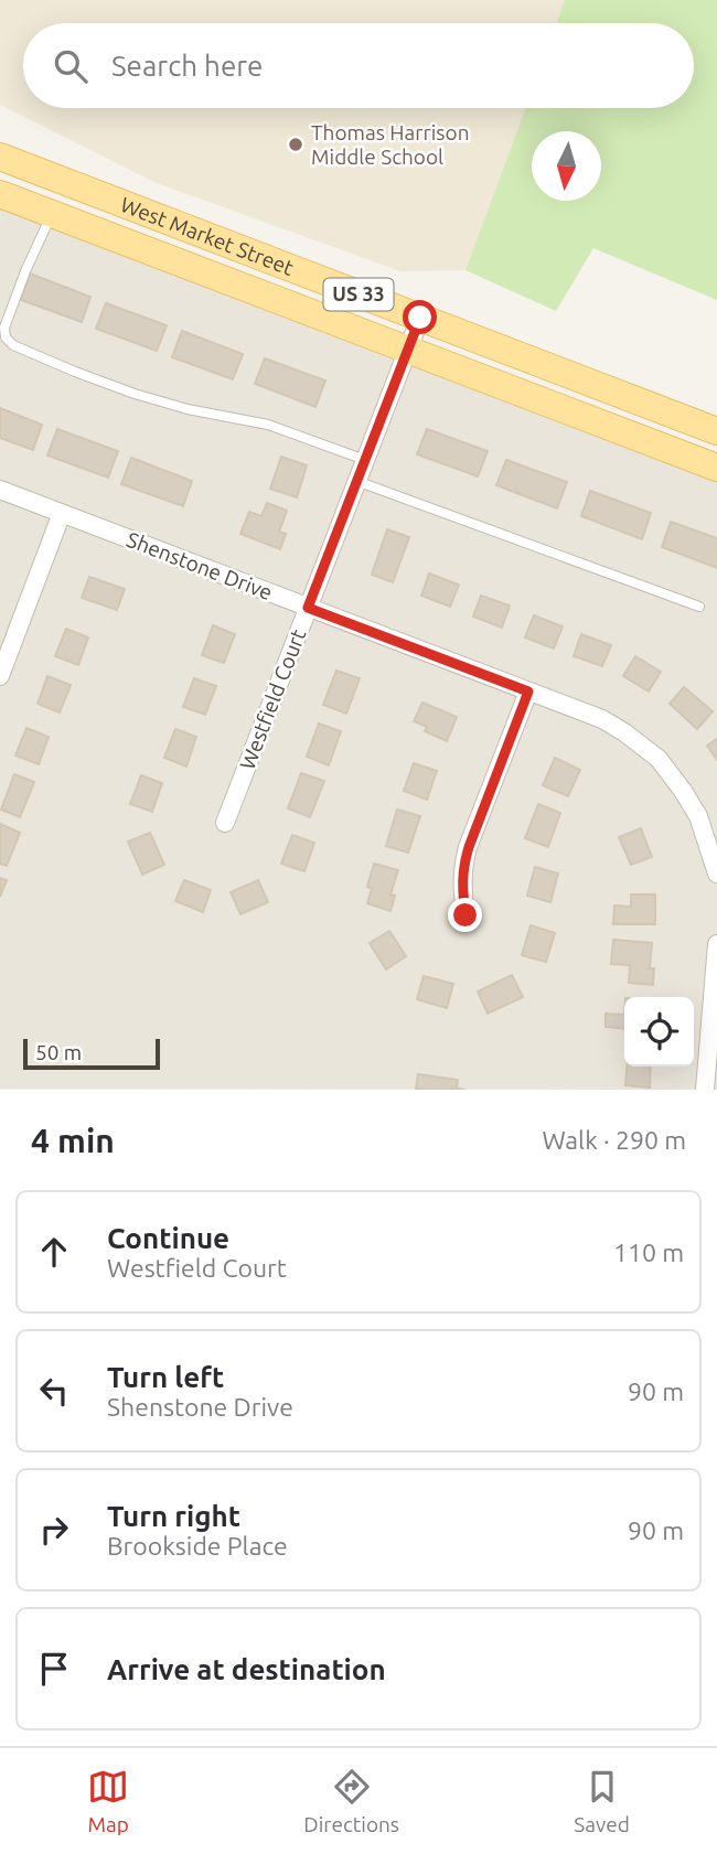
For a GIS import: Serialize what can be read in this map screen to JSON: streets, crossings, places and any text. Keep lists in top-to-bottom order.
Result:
{
  "streets": {
    "main road": ["West Market Street", "US 33"],
    "street": ["Shenstone Drive", "Westfield Court"]
  },
  "crossings": [
    ["West Market Street", "Westfield Court"],
    ["Shenstone Drive", "Westfield Court"]
  ],
  "places": ["Thomas Harrison Middle School"],
  "scale_bar": "50 m",
  "north": "bottom",
  "page": {
    "search": "Search here",
    "scale": "50 m",
    "heading": ["4 min", "Walk · 290 m"],
    "list": [
      ["Continue", "Westfield Court", "110 m"],
      ["Turn left", "Shenstone Drive", "90 m"],
      ["Turn right", "Brookside Place", "90 m"],
      "Arrive at destination"
    ],
    "nav": ["Map", "Directions", "Saved"]
  }
}
